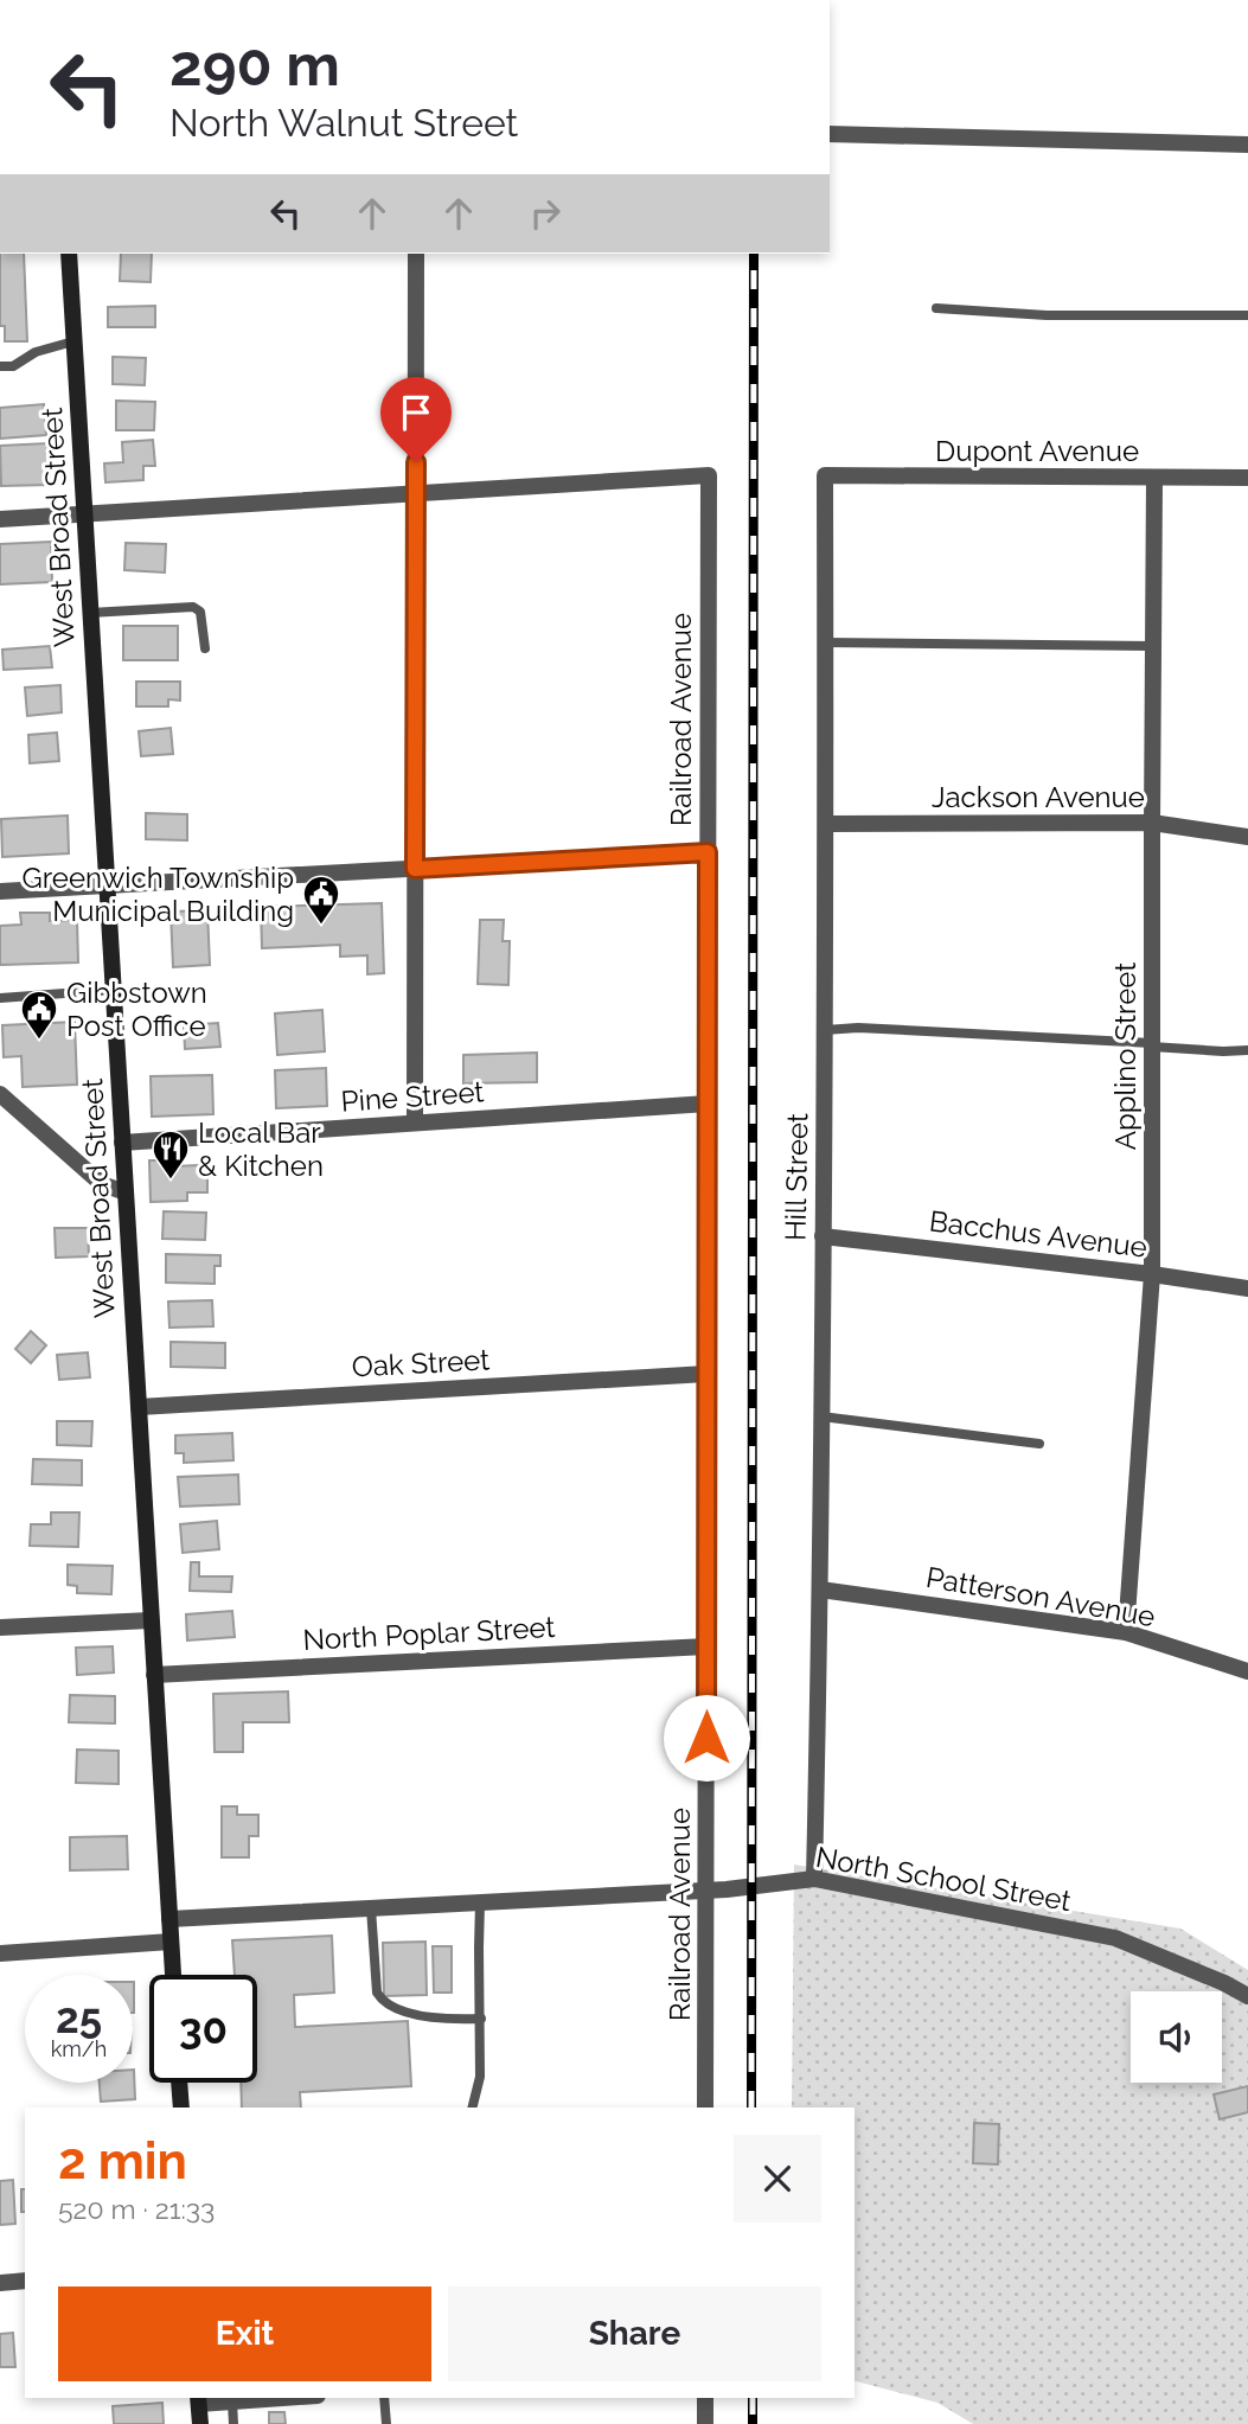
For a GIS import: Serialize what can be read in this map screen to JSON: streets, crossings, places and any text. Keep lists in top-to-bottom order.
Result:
{
  "streets": {
    "main road": ["West Broad Street"],
    "street": [
      "Dupont Avenue",
      "Railroad Avenue",
      "Jackson Avenue",
      "Applino Street",
      "Pine Street",
      "Hill Street",
      "Bacchus Avenue",
      "Oak Street",
      "Patterson Avenue",
      "North Poplar Street",
      "North School Street"
    ]
  },
  "crossings": [
    ["Dupont Avenue", "Applino Street"],
    ["Dupont Avenue", "Hill Street"],
    ["West Broad Street", "Pine Street"],
    ["West Broad Street", "Oak Street"],
    ["West Broad Street", "North Poplar Street"],
    ["West Broad Street", "North School Street"],
    ["Railroad Avenue", "Pine Street"],
    ["Railroad Avenue", "Oak Street"],
    ["Railroad Avenue", "North Poplar Street"],
    ["Railroad Avenue", "North School Street"],
    ["Jackson Avenue", "Applino Street"],
    ["Jackson Avenue", "Hill Street"],
    ["Applino Street", "Bacchus Avenue"],
    ["Applino Street", "Patterson Avenue"],
    ["Hill Street", "Bacchus Avenue"],
    ["Hill Street", "Patterson Avenue"],
    ["Hill Street", "North School Street"]
  ],
  "places": {
    "public building": ["Greenwich Township Municipal Building", "Gibbstown Post Office"],
    "restaurant": ["Local Bar & Kitchen"]
  },
  "page": {
    "turn": ["290 m", "North Walnut Street"],
    "speed": "25 km/h",
    "limit": "30",
    "heading": ["2 min", "520 m · 21:33"],
    "buttons": ["Exit", "Share"]
  }
}
